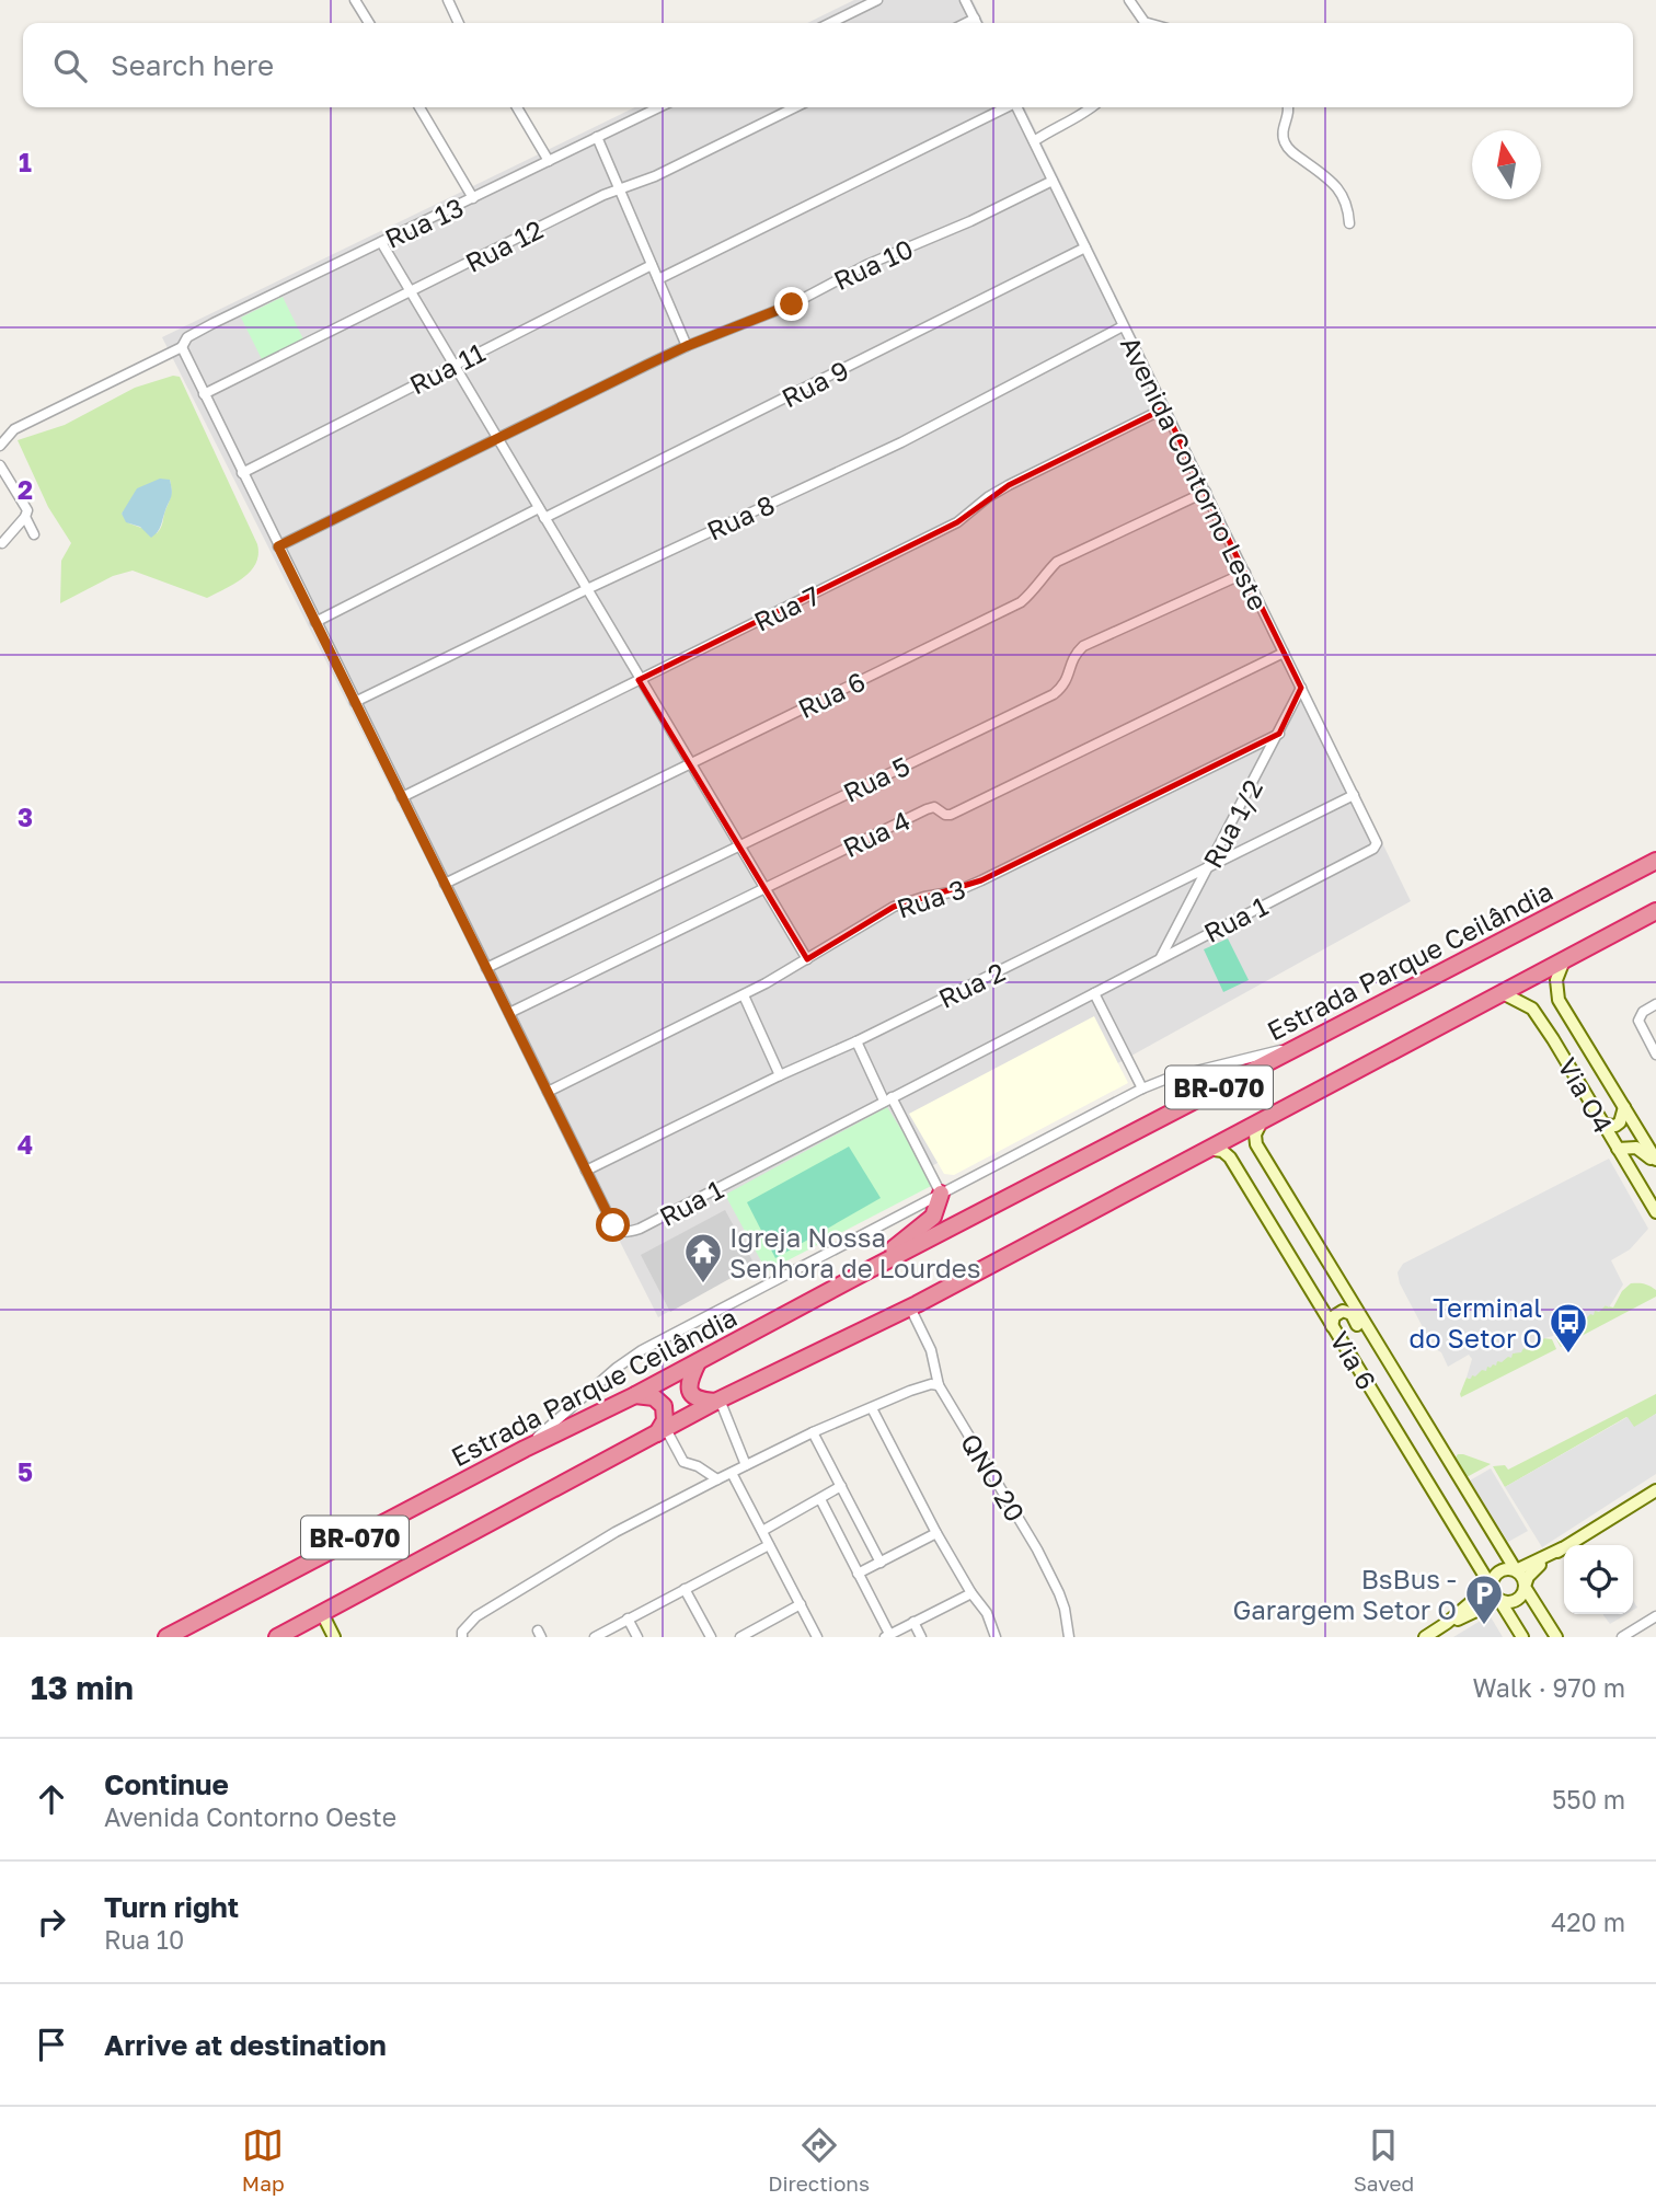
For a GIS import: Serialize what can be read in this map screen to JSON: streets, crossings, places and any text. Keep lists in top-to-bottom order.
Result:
{
  "streets": {
    "highway": ["Estrada Parque Ceilândia", "BR-070"],
    "main road": ["Via O4", "Via 6"],
    "street": [
      "Rua 13",
      "Rua 12",
      "Rua 10",
      "Rua 11",
      "Rua 9",
      "Avenida Contorno Leste",
      "Rua 8",
      "Rua 7",
      "Rua 6",
      "Rua 5",
      "Rua 1/2",
      "Rua 4",
      "Rua 3",
      "Rua 1",
      "Rua 2",
      "QNO 20"
    ]
  },
  "crossings": [
    ["Rua 10", "Avenida Contorno Leste"],
    ["Rua 9", "Avenida Contorno Leste"],
    ["Avenida Contorno Leste", "Rua 8"],
    ["Avenida Contorno Leste", "Rua 7"],
    ["Avenida Contorno Leste", "Rua 6"],
    ["Avenida Contorno Leste", "Rua 5"],
    ["Avenida Contorno Leste", "Rua 1/2"],
    ["Avenida Contorno Leste", "Rua 4"],
    ["Avenida Contorno Leste", "Rua 1"],
    ["Avenida Contorno Leste", "Rua 2"],
    ["Rua 1/2", "Rua 3"],
    ["Rua 1/2", "Rua 1"],
    ["Rua 1/2", "Rua 2"],
    ["Rua 1", "Rua 2"],
    ["BR-070", "Via O4"],
    ["BR-070", "Via 6"],
    ["BR-070", "QNO 20"]
  ],
  "places": {
    "temple": ["Igreja Nossa Senhora de Lourdes"],
    "bus stop": ["Terminal do Setor O"],
    "parking": ["BsBus - Garargem Setor O"]
  },
  "north": "top",
  "page": {
    "search": "Search here",
    "heading": ["13 min", "Walk · 970 m"],
    "list": [
      ["Continue", "Avenida Contorno Oeste", "550 m"],
      ["Turn right", "Rua 10", "420 m"],
      "Arrive at destination"
    ],
    "nav": ["Map", "Directions", "Saved"]
  },
  "grid": {
    "rows": [
      "1",
      "2",
      "3",
      "4",
      "5"
    ]
  }
}
